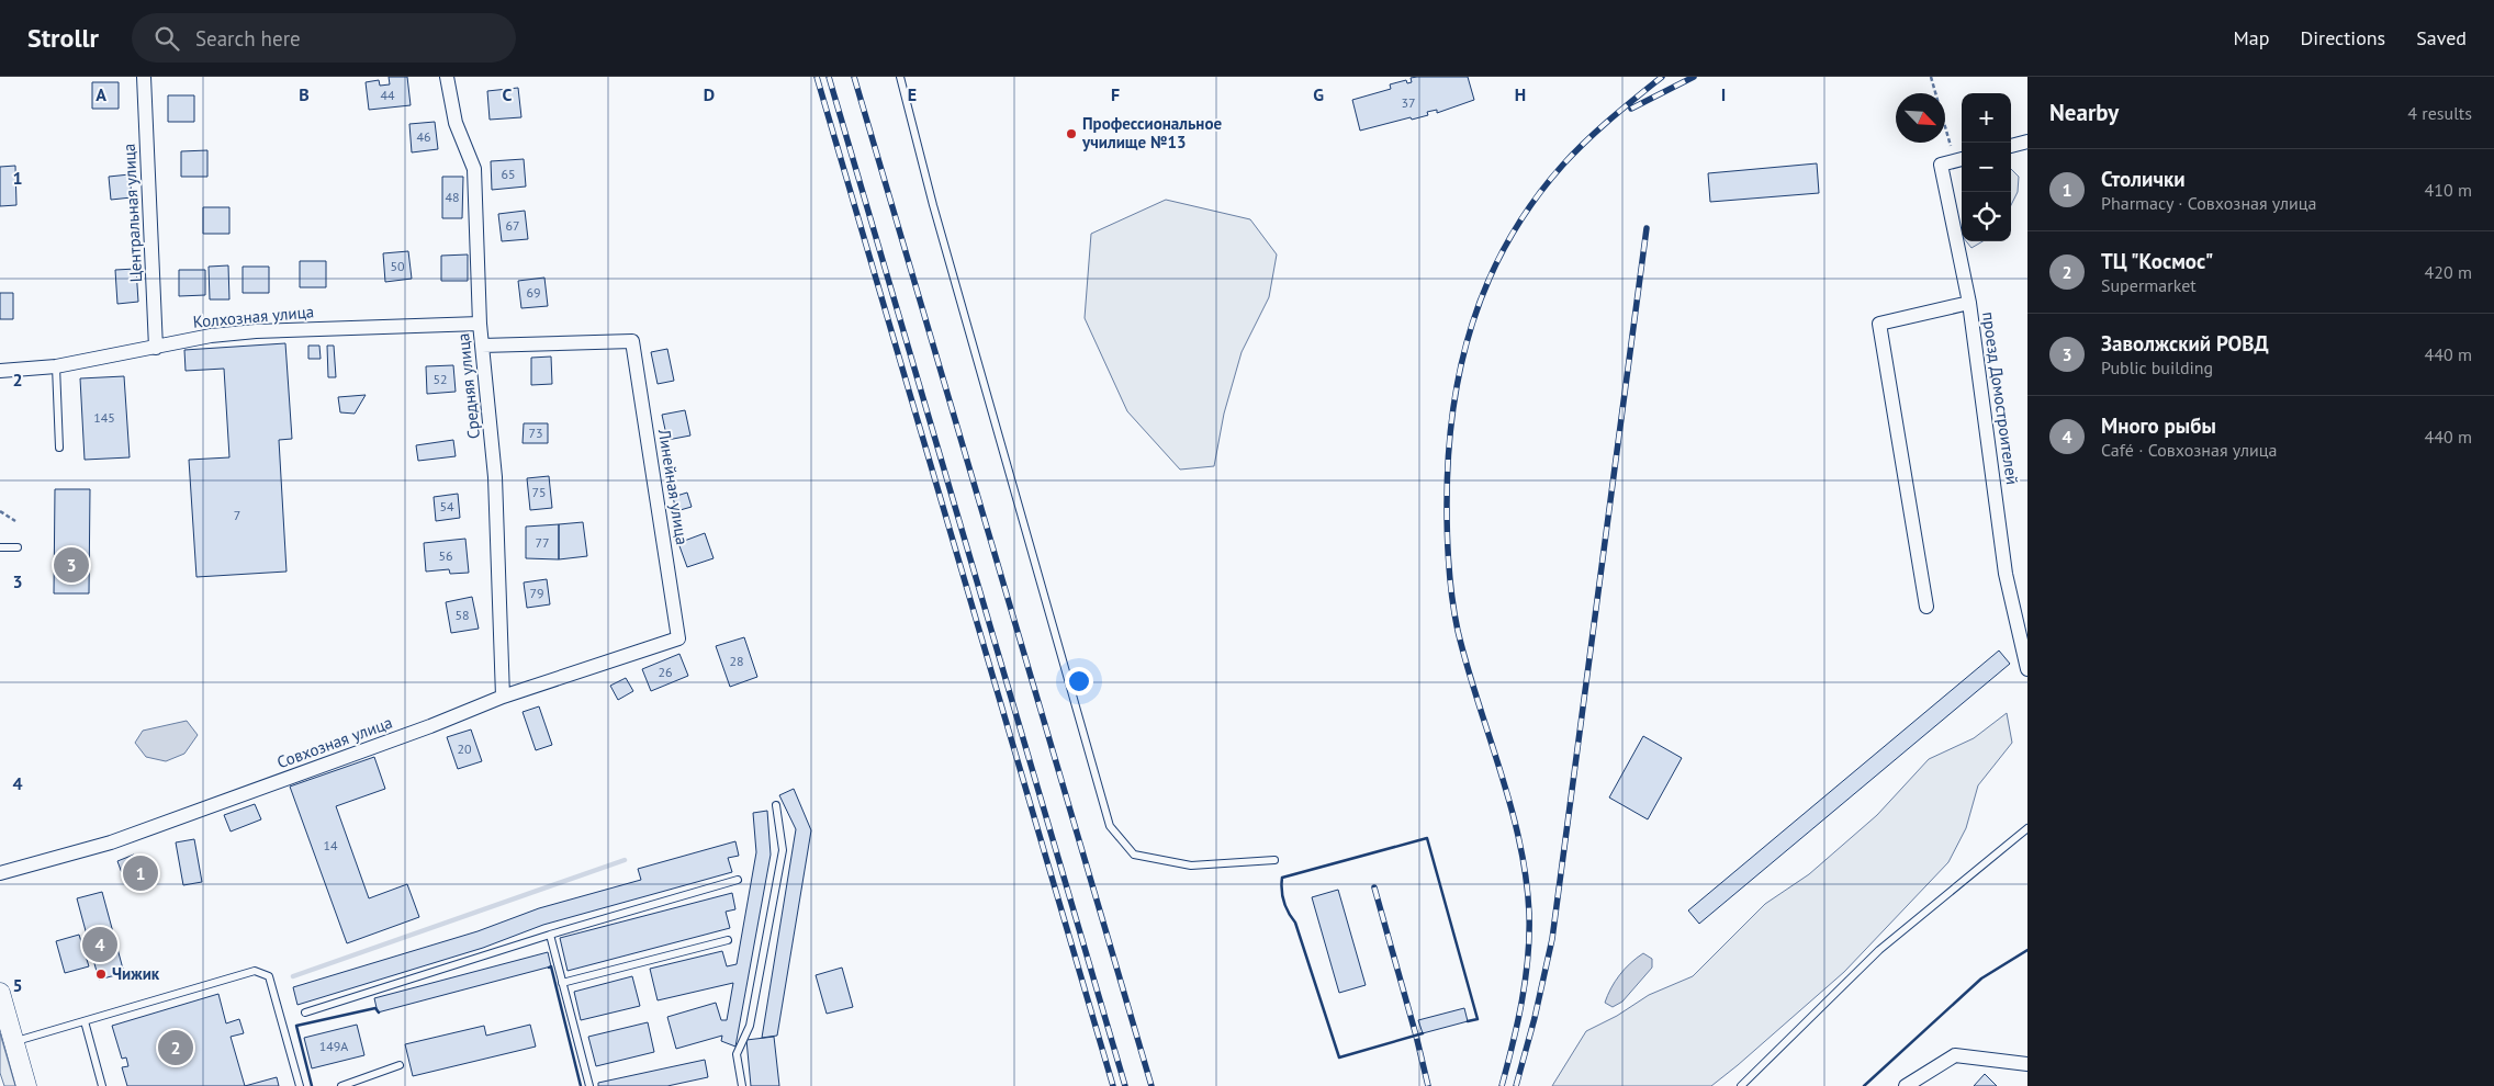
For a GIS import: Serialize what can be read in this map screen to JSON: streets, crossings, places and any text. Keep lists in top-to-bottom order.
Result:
{
  "streets": {
    "street": [
      "Центральная улица",
      "Колхозная улица",
      "Средняя улица",
      "проезд Домостроителей",
      "Линейная улица",
      "Совхозная улица"
    ]
  },
  "crossings": [
    ["Центральная улица", "Колхозная улица"],
    ["Колхозная улица", "Средняя улица"],
    ["Средняя улица", "Линейная улица"],
    ["Средняя улица", "Совхозная улица"],
    ["Линейная улица", "Совхозная улица"]
  ],
  "places": ["Профессиональное училище №13", "Чижик"],
  "house_numbers": [
    "44",
    "37",
    "46",
    "65",
    "48",
    "67",
    "50",
    "69",
    "52",
    "145",
    "73",
    "75",
    "54",
    "7",
    "77",
    "56",
    "79",
    "58",
    "28",
    "26",
    "20",
    "14",
    "149А"
  ],
  "north": "bottom right",
  "page": {
    "header": "Strollr",
    "search": "Search here",
    "nav": ["Map", "Directions", "Saved"],
    "heading": ["Nearby", "4 results"],
    "map_buttons": ["+", "−"],
    "list": [
      {
        "mark": "1",
        "name": "Столички",
        "note": "Pharmacy · Совхозная улица",
        "value": "410 m"
      },
      {
        "mark": "2",
        "name": "ТЦ \"Космос\"",
        "note": "Supermarket",
        "value": "420 m"
      },
      {
        "mark": "3",
        "name": "Заволжский РОВД",
        "note": "Public building",
        "value": "440 m"
      },
      {
        "mark": "4",
        "name": "Много рыбы",
        "note": "Café · Совхозная улица",
        "value": "440 m"
      }
    ],
    "pins": [
      "3",
      "1",
      "4",
      "2"
    ]
  },
  "grid": {
    "columns": [
      "A",
      "B",
      "C",
      "D",
      "E",
      "F",
      "G",
      "H",
      "I"
    ],
    "rows": [
      "1",
      "2",
      "3",
      "4",
      "5"
    ]
  }
}
